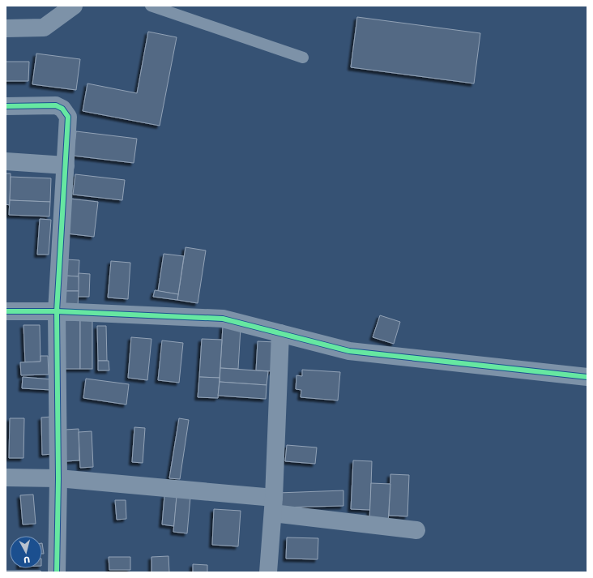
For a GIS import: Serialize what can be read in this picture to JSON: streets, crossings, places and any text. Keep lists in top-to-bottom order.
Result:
{
  "north": "bottom"
}
